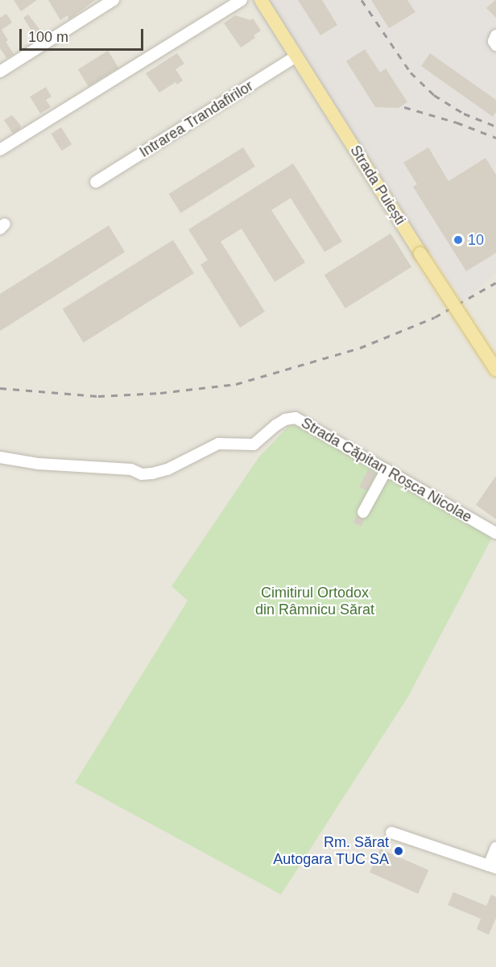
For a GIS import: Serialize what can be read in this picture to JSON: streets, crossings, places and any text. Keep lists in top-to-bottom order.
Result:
{
  "streets": {
    "main road": ["Strada Puiești"],
    "street": ["Intrarea Trandafirilor", "Strada Căpitan Roșca Nicolae"]
  },
  "crossings": [
    ["Intrarea Trandafirilor", "Strada Puiești"]
  ],
  "parks": ["Cimitirul Ortodox din Râmnicu Sărat"],
  "places": ["10", "Rm. Sărat Autogara TUC SA"],
  "scale_bar": "100 m"
}
